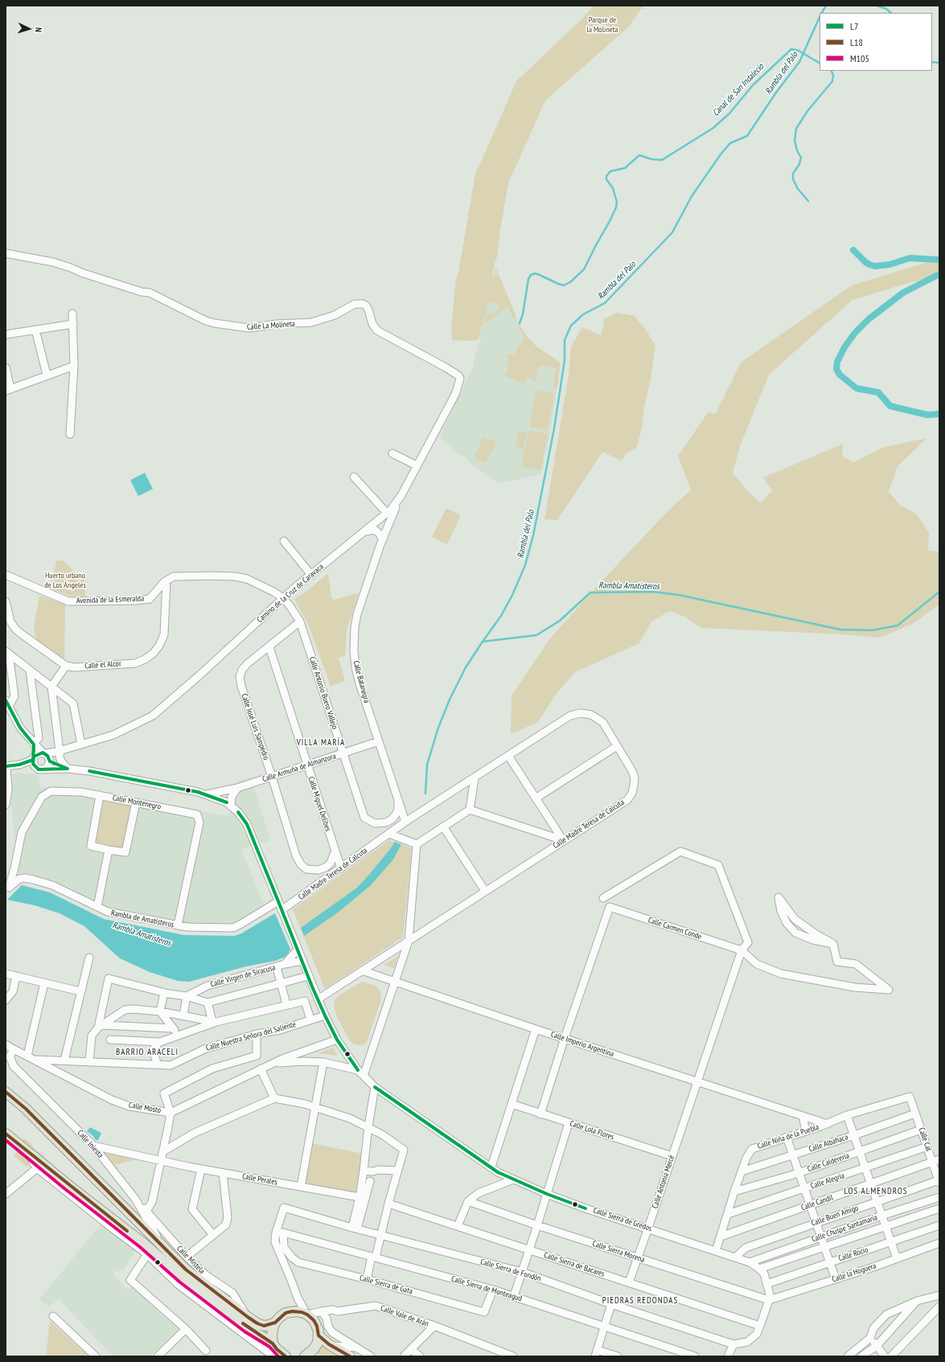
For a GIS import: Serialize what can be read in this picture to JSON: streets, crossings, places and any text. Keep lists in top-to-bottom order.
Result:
{
  "streets": {
    "street": [
      "Calle La Molineta",
      "Camino de la Cruz de Caravaca",
      "Avenida de la Esmeralda",
      "Calle el Alcor",
      "Calle Balanegra",
      "Calle Antonio Buero Vallejo",
      "Calle José Luis Sampedro",
      "Calle Armuña de Almanzora",
      "Calle Montenegro",
      "Calle Miguel Delibes",
      "Calle Madre Teresa de Calcuta",
      "Rambla de Amatisteros",
      "Calle Carmen Conde",
      "Calle Virgen de Siracusa",
      "Calle Nuestra Señora del Saliente",
      "Calle Imperio Argentina",
      "Calle Mosto",
      "Calle Lola Flores",
      "Calle Niña de la Puebla",
      "Calle Cal",
      "Calle Albahaca",
      "Calle Iniesta",
      "Calle Calderería",
      "Calle Perales",
      "Calle Alegría",
      "Calle Antonia Mercé",
      "Calle Candil",
      "Calle Buen Amigo",
      "Calle Sierra de Gredos",
      "Calle Chuspe Santamaría",
      "Calle Sierra Morena",
      "Calle Rocío",
      "Calle Mistela",
      "Calle Sierra de Bacares",
      "Calle Sierra de Fondón",
      "Calle la Hoguera",
      "Calle Sierra de Gata",
      "Calle Sierra de Monteagud",
      "Calle Vale de Arán"
    ]
  },
  "crossings": [
    ["Calle La Molineta", "Camino de la Cruz de Caravaca"],
    ["Camino de la Cruz de Caravaca", "Calle Balanegra"],
    ["Camino de la Cruz de Caravaca", "Calle Antonio Buero Vallejo"],
    ["Camino de la Cruz de Caravaca", "Calle Sierra de Gredos"],
    ["Avenida de la Esmeralda", "Calle el Alcor"],
    ["Calle Balanegra", "Calle Antonio Buero Vallejo"],
    ["Calle Balanegra", "Calle Armuña de Almanzora"],
    ["Calle Balanegra", "Calle Madre Teresa de Calcuta"],
    ["Calle Antonio Buero Vallejo", "Calle José Luis Sampedro"],
    ["Calle Antonio Buero Vallejo", "Calle Armuña de Almanzora"],
    ["Calle José Luis Sampedro", "Calle Armuña de Almanzora"],
    ["Calle José Luis Sampedro", "Calle Miguel Delibes"],
    ["Calle Armuña de Almanzora", "Calle Miguel Delibes"],
    ["Calle Armuña de Almanzora", "Calle Sierra de Gredos"],
    ["Calle Montenegro", "Rambla de Amatisteros"],
    ["Calle Miguel Delibes", "Calle Madre Teresa de Calcuta"],
    ["Calle Madre Teresa de Calcuta", "Calle Imperio Argentina"],
    ["Calle Madre Teresa de Calcuta", "Calle Sierra de Gredos"],
    ["Rambla de Amatisteros", "Calle Sierra de Gredos"],
    ["Calle Carmen Conde", "Calle Imperio Argentina"],
    ["Calle Virgen de Siracusa", "Calle Sierra de Gredos"],
    ["Calle Nuestra Señora del Saliente", "Calle Mosto"],
    ["Calle Nuestra Señora del Saliente", "Calle Sierra de Gredos"],
    ["Calle Imperio Argentina", "Calle Niña de la Puebla"],
    ["Calle Imperio Argentina", "Calle Antonia Mercé"],
    ["Calle Mosto", "Calle Iniesta"],
    ["Calle Mosto", "Calle Sierra de Gredos"],
    ["Calle Lola Flores", "Calle Antonia Mercé"],
    ["Calle Niña de la Puebla", "Calle Cal"],
    ["Calle Niña de la Puebla", "Calle Albahaca"],
    ["Calle Niña de la Puebla", "Calle Calderería"],
    ["Calle Niña de la Puebla", "Calle Alegría"],
    ["Calle Niña de la Puebla", "Calle Candil"],
    ["Calle Niña de la Puebla", "Calle Sierra de Gredos"],
    ["Calle Cal", "Calle Albahaca"],
    ["Calle Cal", "Calle Calderería"],
    ["Calle Cal", "Calle Alegría"],
    ["Calle Cal", "Calle Candil"],
    ["Calle Cal", "Calle Buen Amigo"],
    ["Calle Iniesta", "Calle Perales"],
    ["Calle Iniesta", "Calle Mistela"],
    ["Calle Antonia Mercé", "Calle Sierra de Gredos"],
    ["Calle Antonia Mercé", "Calle Sierra Morena"],
    ["Calle Antonia Mercé", "Calle Sierra de Bacares"],
    ["Calle Buen Amigo", "Calle Sierra de Gredos"],
    ["Calle Sierra de Gredos", "Calle Chuspe Santamaría"],
    ["Calle Sierra Morena", "Calle la Hoguera"],
    ["Calle Sierra de Fondón", "Calle Sierra de Gata"],
    ["Calle Sierra de Fondón", "Calle Sierra de Monteagud"],
    ["Calle Sierra de Gata", "Calle Sierra de Monteagud"]
  ],
  "districts": [
    "VILLA MARÍA",
    "BARRIO ARACELI",
    "LOS ALMENDROS",
    "PIEDRAS REDONDAS"
  ],
  "water": ["Rambla del Palo", "Canal de San Indalecio", "Rambla Amatisteros"],
  "parks": ["Parque de la Molineta", "Huerto urbano de Los Ángeles"],
  "lines": ["transit line L7", "transit line L18", "transit line M105"],
  "legend": ["L7", "L18", "M105"],
  "north": "right"
}
